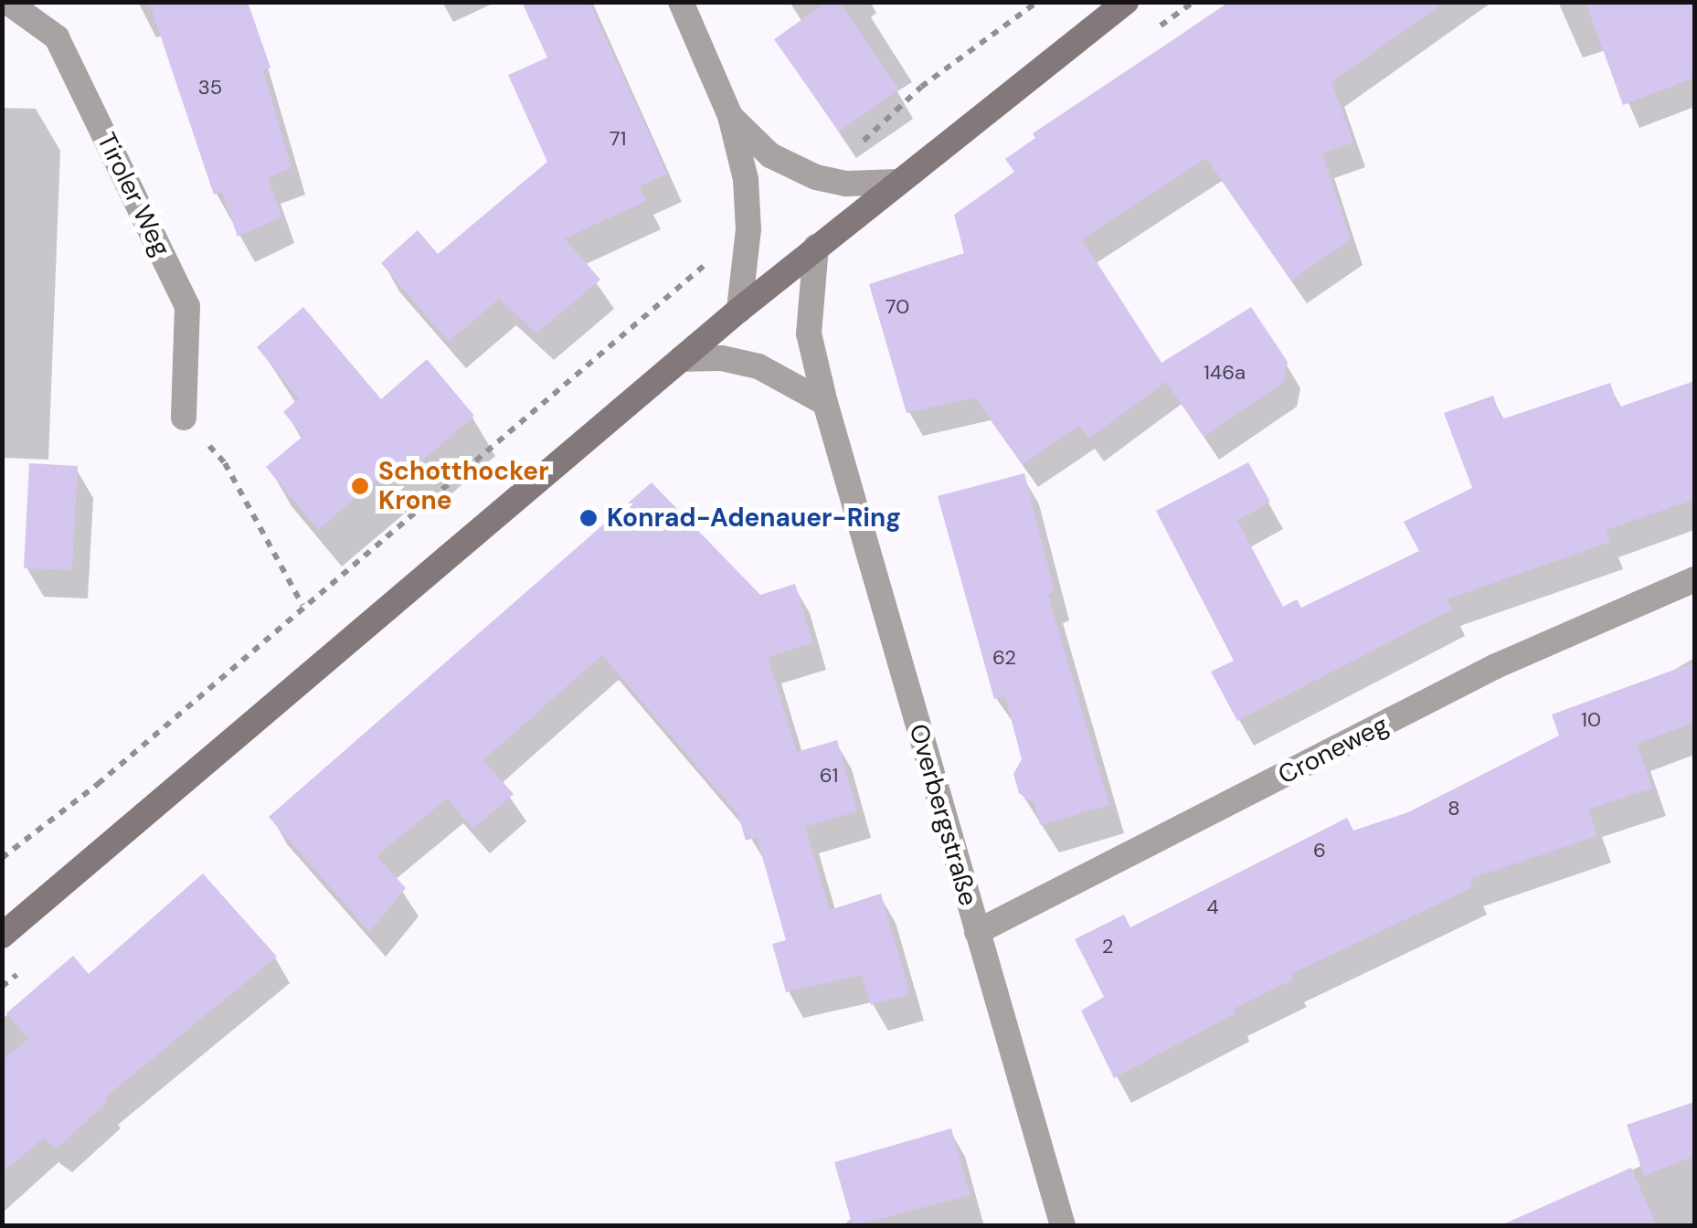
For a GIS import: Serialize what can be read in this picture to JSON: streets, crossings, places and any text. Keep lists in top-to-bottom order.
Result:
{
  "streets": {
    "street": ["Tiroler Weg", "Croneweg", "Overbergstraße"]
  },
  "crossings": [
    ["Croneweg", "Overbergstraße"]
  ],
  "places": ["Schotthocker Krone", "Konrad-Adenauer-Ring"],
  "house_numbers": [
    "35",
    "71",
    "70",
    "146a",
    "62",
    "10",
    "61",
    "8",
    "6",
    "4",
    "2"
  ]
}
